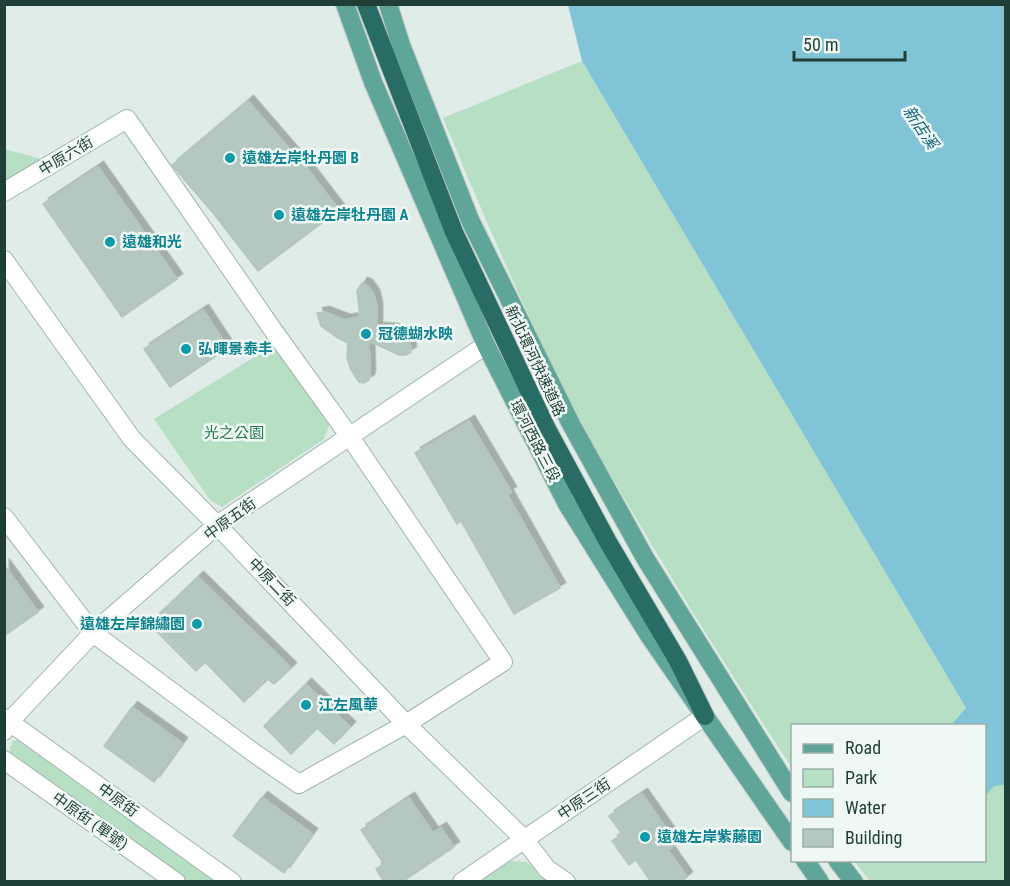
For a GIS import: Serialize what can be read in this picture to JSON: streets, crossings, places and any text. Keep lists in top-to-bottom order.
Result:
{
  "streets": {
    "highway": ["新北環河快速道路"],
    "main road": ["環河西路三段"],
    "street": [
      "中原六街",
      "中原五街",
      "中原二街",
      "中原三街",
      "中原街",
      "中原街 (單號)"
    ]
  },
  "crossings": [
    ["中原六街", "中原五街"],
    ["新北環河快速道路", "環河西路三段"],
    ["新北環河快速道路", "中原三街"],
    ["環河西路三段", "中原五街"],
    ["環河西路三段", "中原三街"],
    ["中原五街", "中原二街"],
    ["中原五街", "中原街"],
    ["中原二街", "中原三街"]
  ],
  "water": ["新店溪"],
  "parks": ["光之公園"],
  "places": [
    "遠雄左岸牡丹園 B",
    "遠雄左岸牡丹園 A",
    "遠雄和光",
    "冠德蝴水映",
    "弘暉景泰丰",
    "遠雄左岸錦繡園",
    "江左風華",
    "遠雄左岸紫藤園"
  ],
  "legend": [
    "Road",
    "Park",
    "Water",
    "Building"
  ],
  "scale_bar": "50 m"
}
